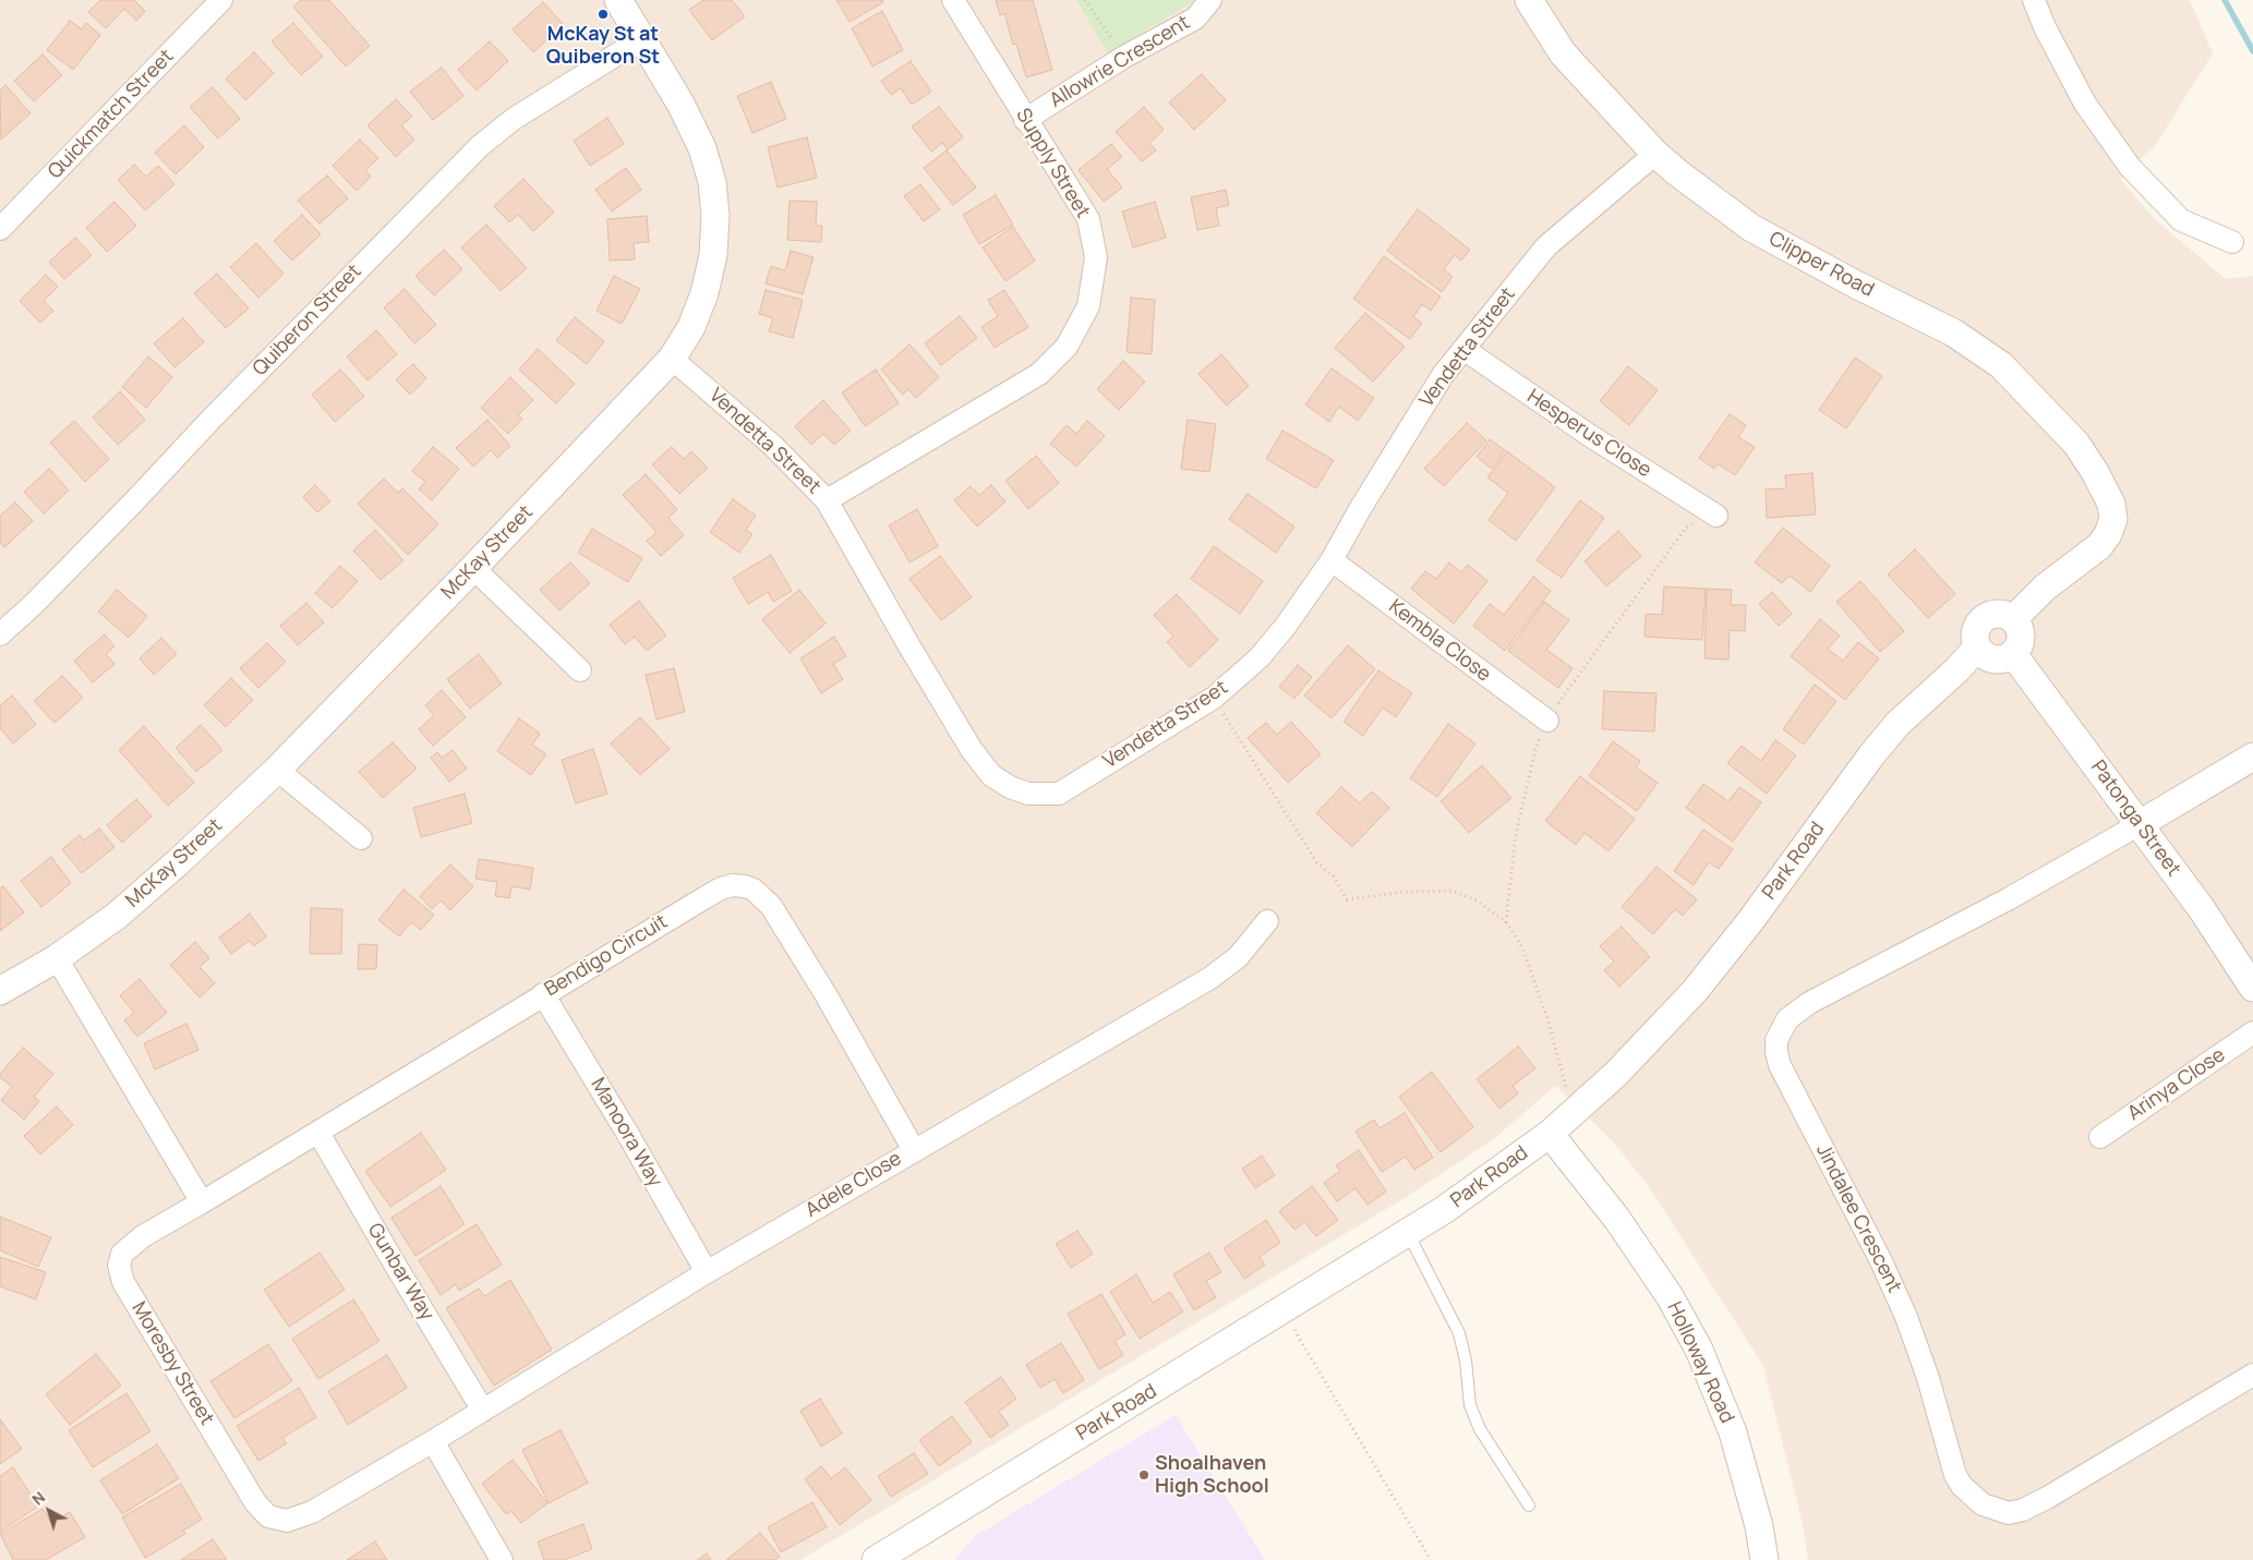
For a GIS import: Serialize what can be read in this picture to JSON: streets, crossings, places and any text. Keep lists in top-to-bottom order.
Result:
{
  "streets": {
    "street": [
      "Allowrie Crescent",
      "Quickmatch Street",
      "Supply Street",
      "Clipper Road",
      "Quiberon Street",
      "Vendetta Street",
      "Hesperus Close",
      "McKay Street",
      "Kembla Close",
      "Patonga Street",
      "Park Road",
      "Bendigo Circuit",
      "Arinya Close",
      "Manoora Way",
      "Adele Close",
      "Jindalee Crescent",
      "Gunbar Way",
      "Holloway Road",
      "Moresby Street"
    ]
  },
  "crossings": [
    ["Allowrie Crescent", "Supply Street"],
    ["Supply Street", "Vendetta Street"],
    ["Clipper Road", "Vendetta Street"],
    ["Clipper Road", "Patonga Street"],
    ["Clipper Road", "Park Road"],
    ["Quiberon Street", "McKay Street"],
    ["Vendetta Street", "Hesperus Close"],
    ["Vendetta Street", "McKay Street"],
    ["Vendetta Street", "Kembla Close"],
    ["Patonga Street", "Park Road"],
    ["Patonga Street", "Jindalee Crescent"],
    ["Park Road", "Holloway Road"],
    ["Bendigo Circuit", "Manoora Way"],
    ["Bendigo Circuit", "Adele Close"],
    ["Bendigo Circuit", "Gunbar Way"],
    ["Bendigo Circuit", "Moresby Street"],
    ["Manoora Way", "Adele Close"],
    ["Adele Close", "Gunbar Way"],
    ["Adele Close", "Moresby Street"]
  ],
  "places": ["McKay St at Quiberon St", "Shoalhaven High School"],
  "north": "top left"
}
